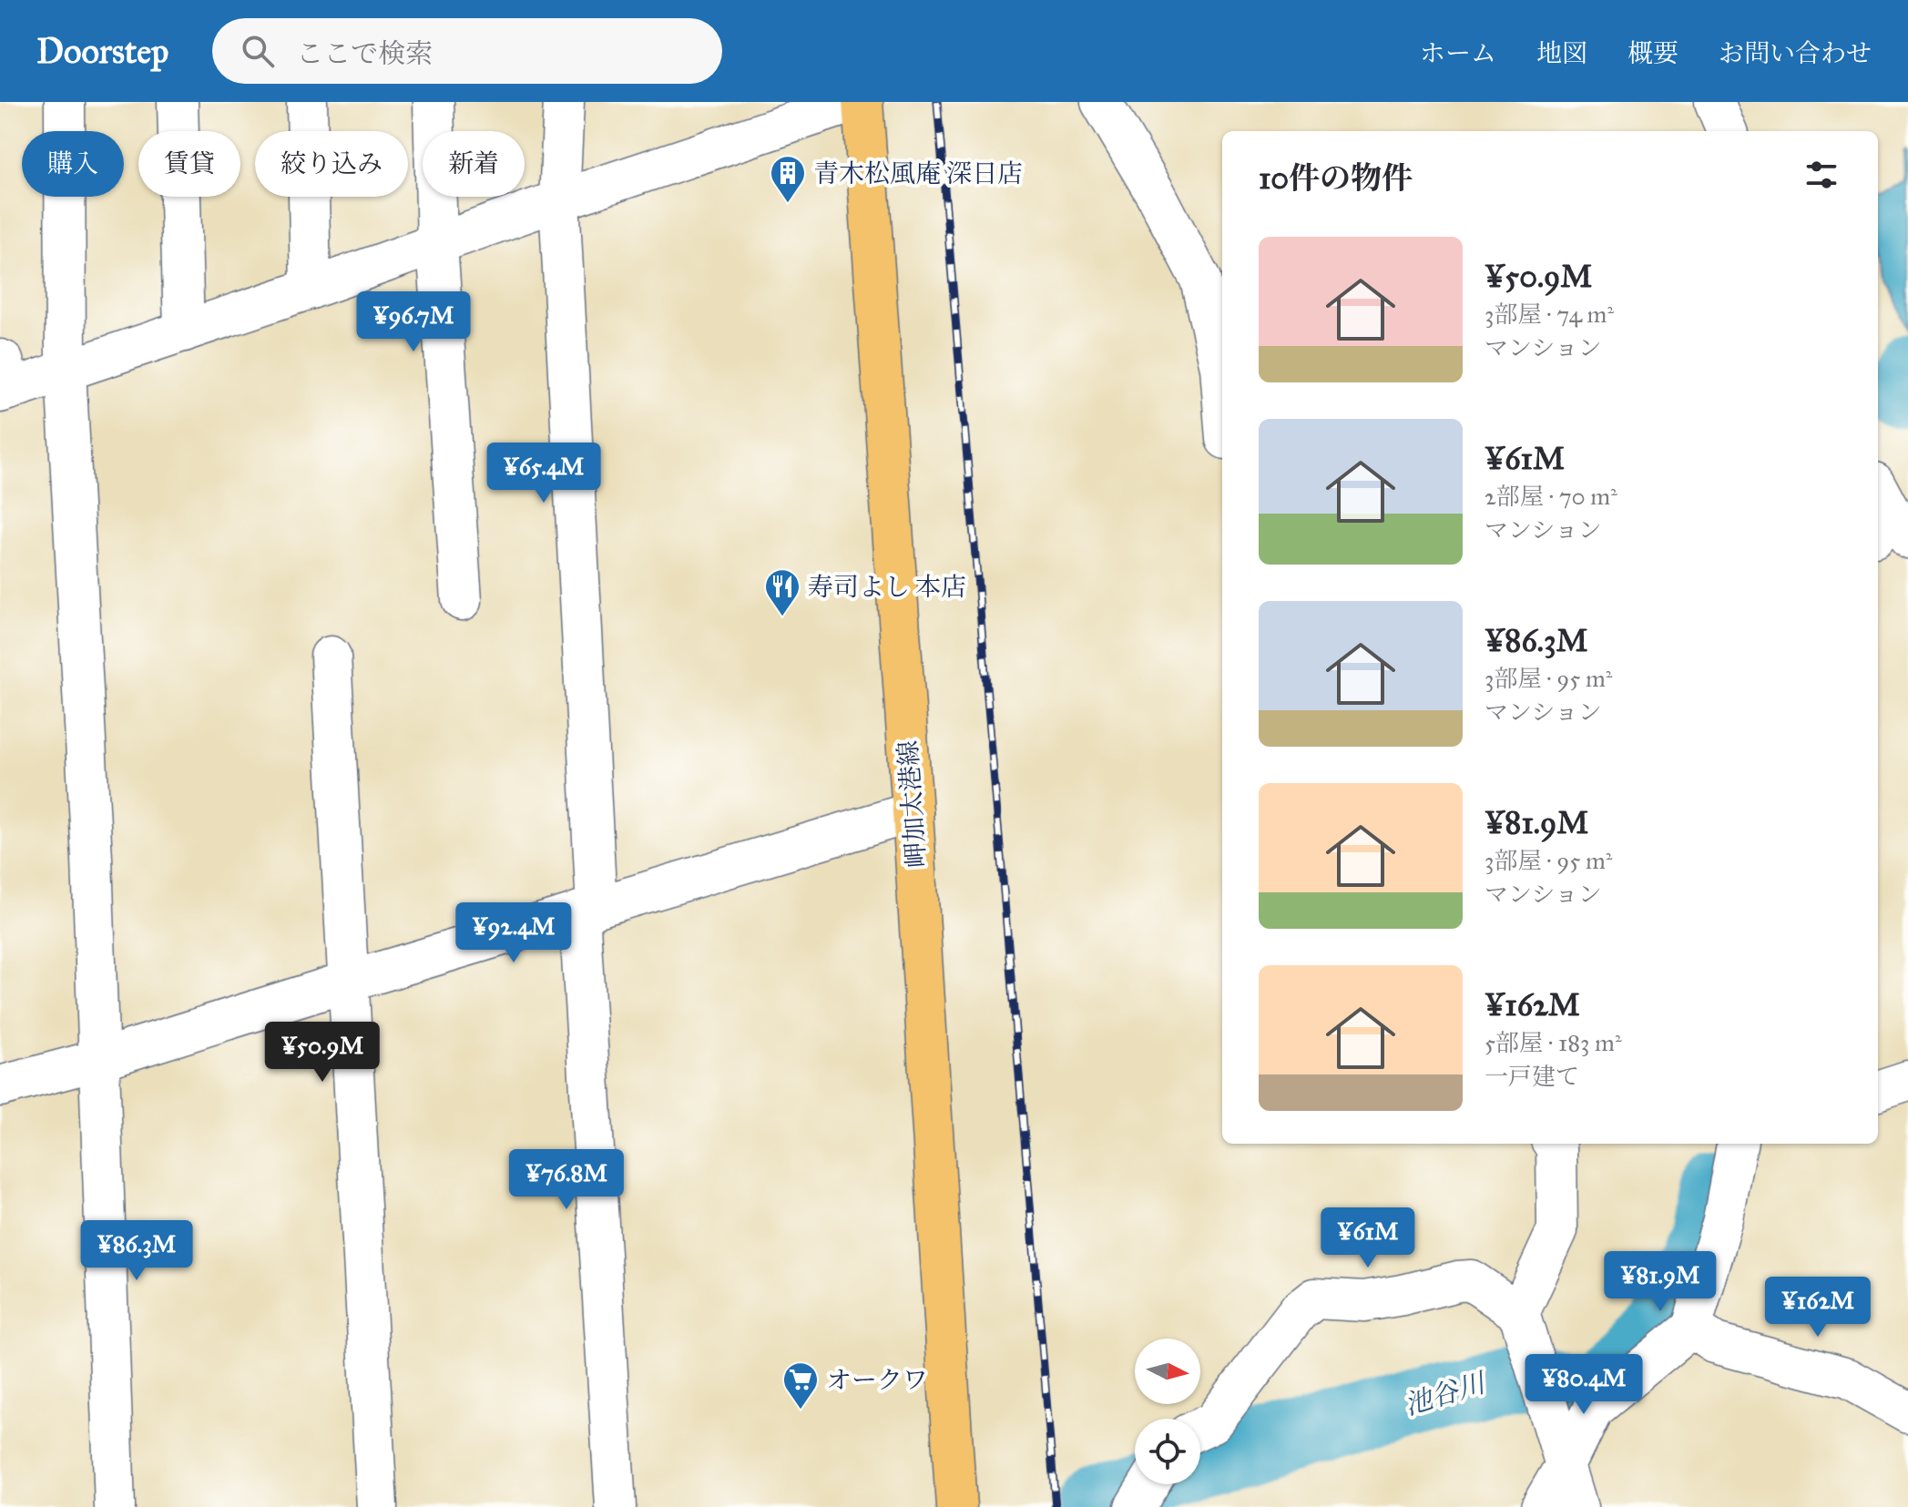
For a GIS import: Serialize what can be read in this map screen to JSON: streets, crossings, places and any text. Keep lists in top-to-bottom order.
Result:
{
  "streets": {
    "main road": ["岬加太港線"]
  },
  "water": ["池谷川"],
  "places": {
    "building": ["青木松風庵 深日店"],
    "restaurant": ["寿司よし 本店"],
    "supermarket": ["オークワ"]
  },
  "north": "right",
  "page": {
    "header": "Doorstep",
    "search": "ここで検索",
    "nav": [
      "ホーム",
      "地図",
      "概要",
      "お問い合わせ"
    ],
    "chip": [
      "購入",
      "賃貸",
      "絞り込み",
      "新着"
    ],
    "heading": "10件の物件",
    "list": [
      {
        "name": "¥50.9M",
        "note": "3部屋 · 74 m² · マンション"
      },
      {
        "name": "¥61M",
        "note": "2部屋 · 70 m² · マンション"
      },
      {
        "name": "¥86.3M",
        "note": "3部屋 · 95 m² · マンション"
      },
      {
        "name": "¥81.9M",
        "note": "3部屋 · 95 m² · マンション"
      },
      {
        "name": "¥162M",
        "note": "5部屋 · 183 m² · 一戸建て"
      }
    ],
    "price": [
      "¥96.7M",
      "¥65.4M",
      "¥92.4M",
      "¥50.9M",
      "¥76.8M",
      "¥61M",
      "¥86.3M",
      "¥81.9M",
      "¥162M",
      "¥80.4M"
    ]
  }
}
